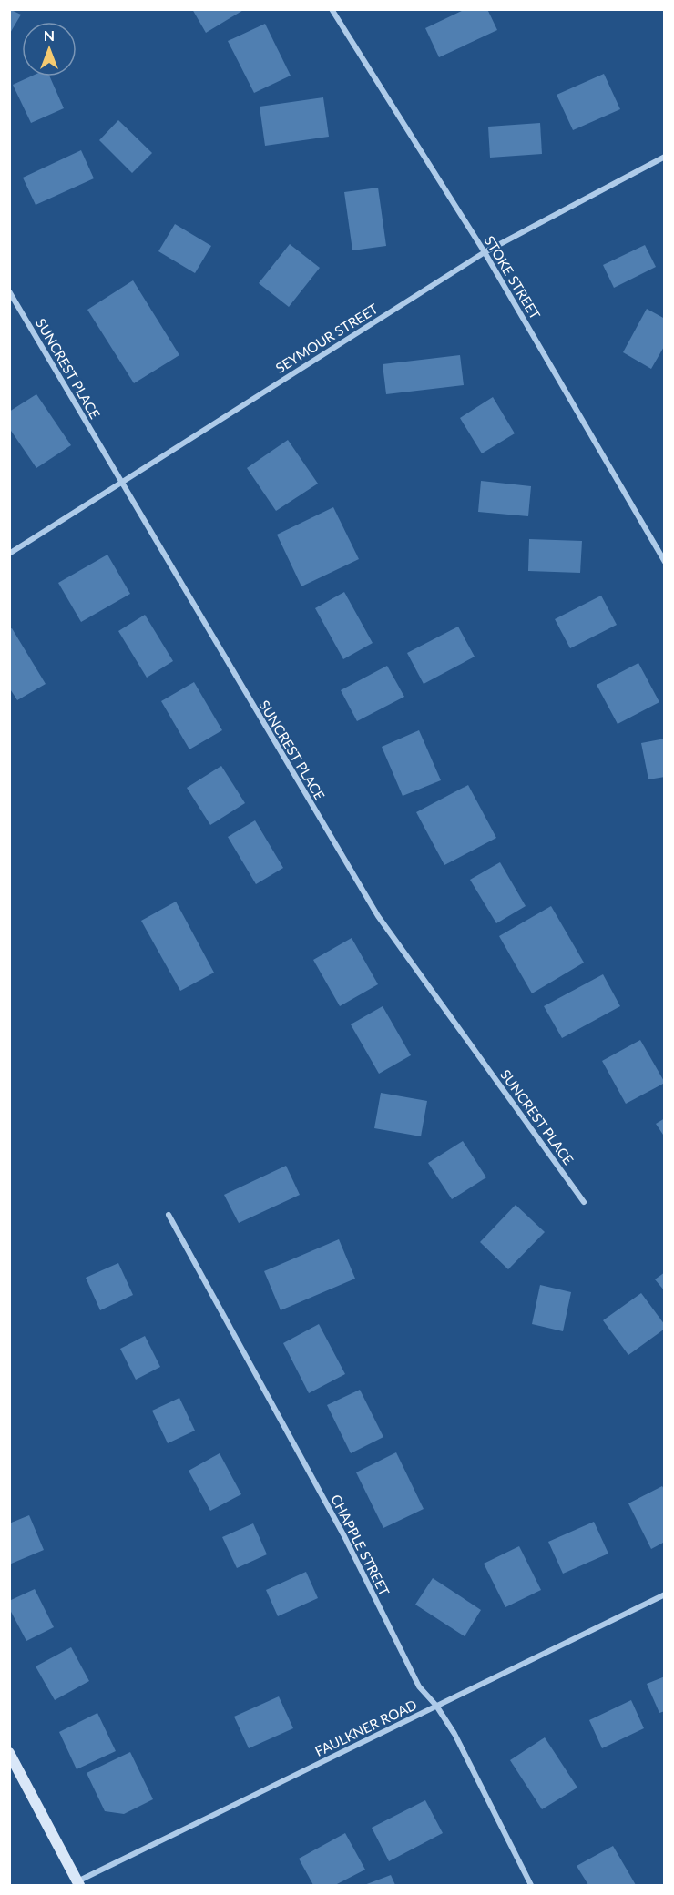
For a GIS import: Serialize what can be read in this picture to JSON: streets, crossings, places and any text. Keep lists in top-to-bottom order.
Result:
{
  "streets": {
    "street": [
      "STOKE STREET",
      "SEYMOUR STREET",
      "SUNCREST PLACE",
      "CHAPPLE STREET",
      "FAULKNER ROAD"
    ]
  },
  "crossings": [
    ["STOKE STREET", "SEYMOUR STREET"],
    ["SEYMOUR STREET", "SUNCREST PLACE"],
    ["CHAPPLE STREET", "FAULKNER ROAD"]
  ],
  "north": "top"
}
